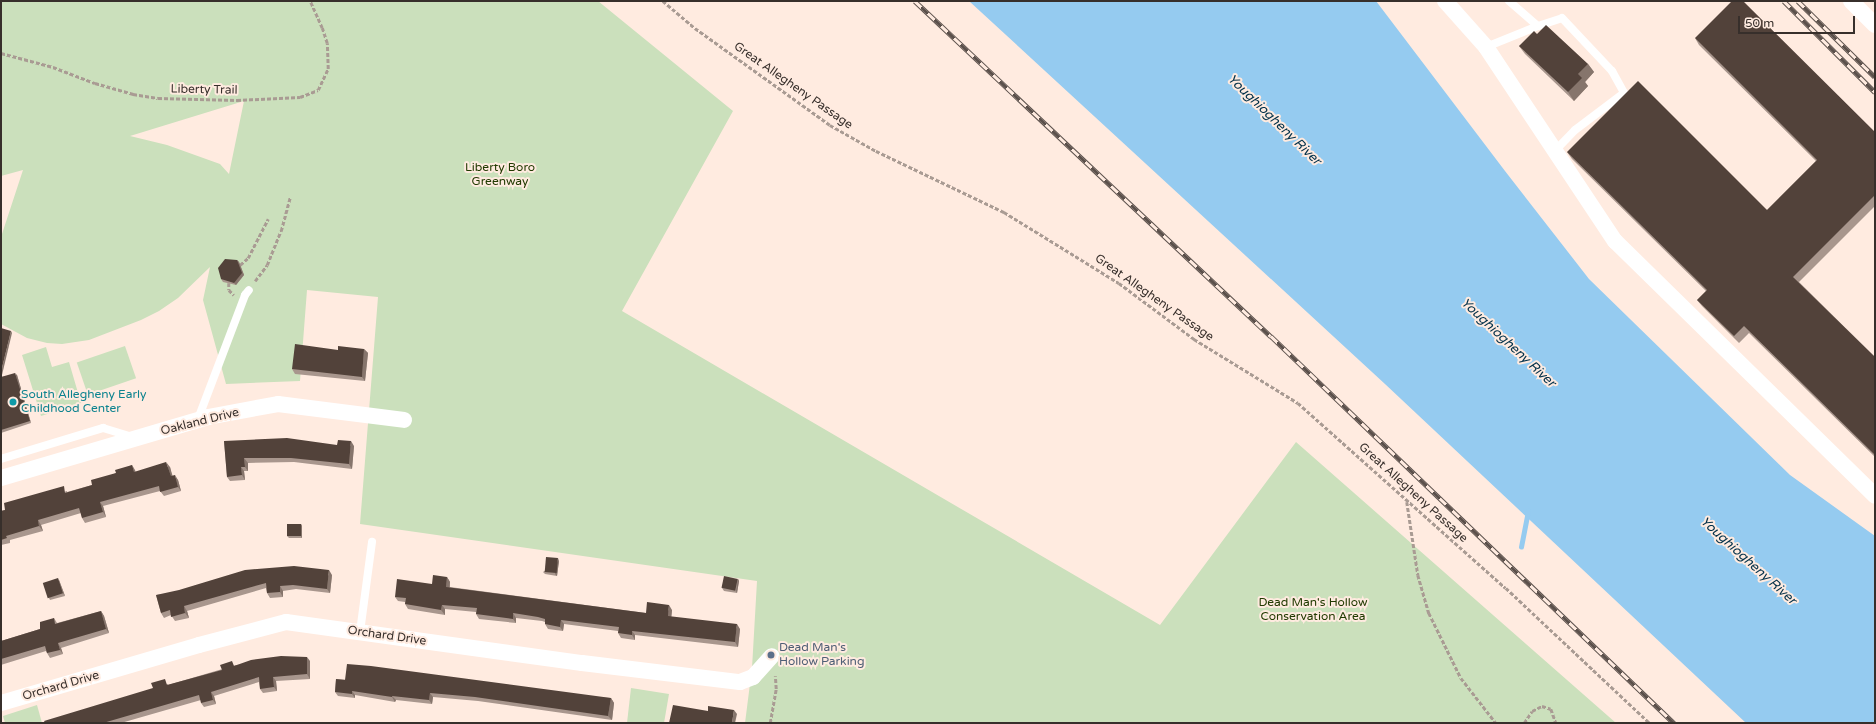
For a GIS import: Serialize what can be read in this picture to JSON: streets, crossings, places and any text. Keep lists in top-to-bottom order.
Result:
{
  "streets": {
    "street": ["Oakland Drive", "Orchard Drive"],
    "path": ["Great Allegheny Passage", "Liberty Trail"]
  },
  "water": ["Youghiogheny River"],
  "parks": ["Liberty Boro Greenway", "Dead Man's Hollow Conservation Area"],
  "places": ["South Allegheny Early Childhood Center", "Dead Man's Hollow Parking"],
  "scale_bar": "50 m"
}
